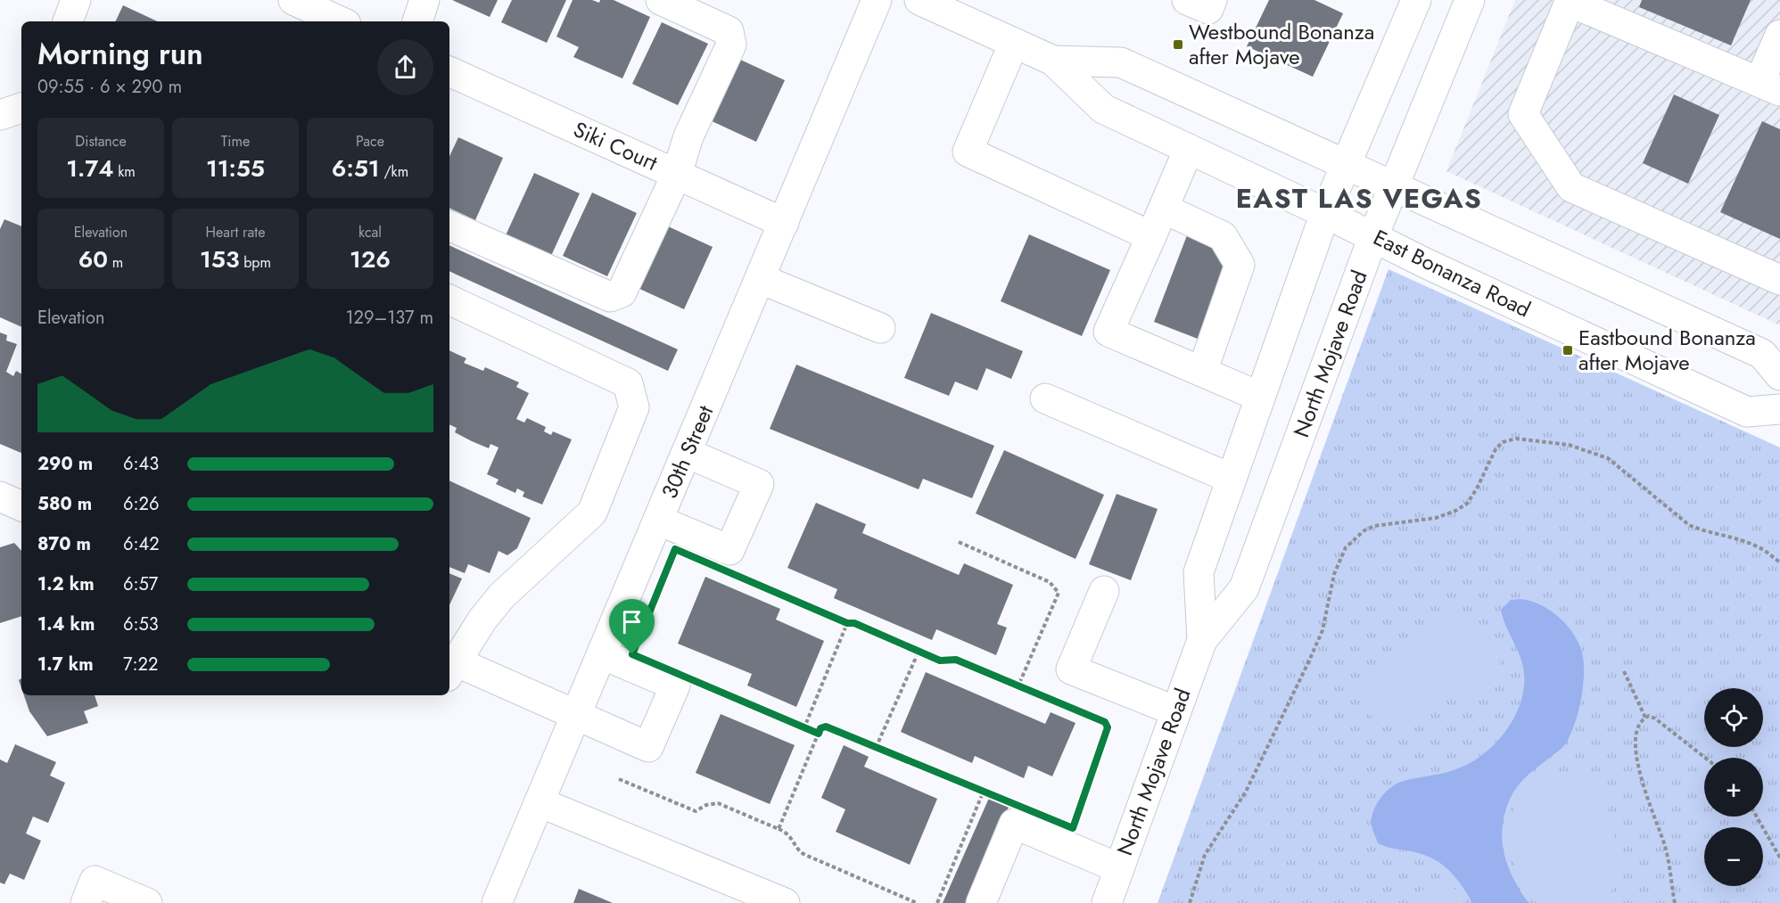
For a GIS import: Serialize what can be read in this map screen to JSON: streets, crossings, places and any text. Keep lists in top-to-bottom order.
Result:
{
  "streets": {
    "street": [
      "Siki Court",
      "East Bonanza Road",
      "North Mojave Road",
      "30th Street"
    ]
  },
  "crossings": [
    ["Siki Court", "30th Street"],
    ["East Bonanza Road", "North Mojave Road"]
  ],
  "districts": ["EAST LAS VEGAS"],
  "places": {
    "transit": ["Westbound Bonanza after Mojave", "Eastbound Bonanza after Mojave"]
  },
  "page": {
    "heading": ["Morning run", "09:55 · 6 × 290 m"],
    "stats": [
      ["Distance", "1.74 km"],
      ["Time", "11:55"],
      ["Pace", "6:51 /km"],
      ["Elevation", "60 m"],
      ["Heart rate", "153 bpm"],
      ["kcal", "126"]
    ],
    "chart": ["Elevation", "129–137 m"],
    "list": [
      {
        "name": "290 m",
        "note": "6:43"
      },
      {
        "name": "580 m",
        "note": "6:26"
      },
      {
        "name": "870 m",
        "note": "6:42"
      },
      {
        "name": "1.2 km",
        "note": "6:57"
      },
      {
        "name": "1.4 km",
        "note": "6:53"
      },
      {
        "name": "1.7 km",
        "note": "7:22"
      }
    ],
    "map_buttons": ["+", "−"]
  }
}
